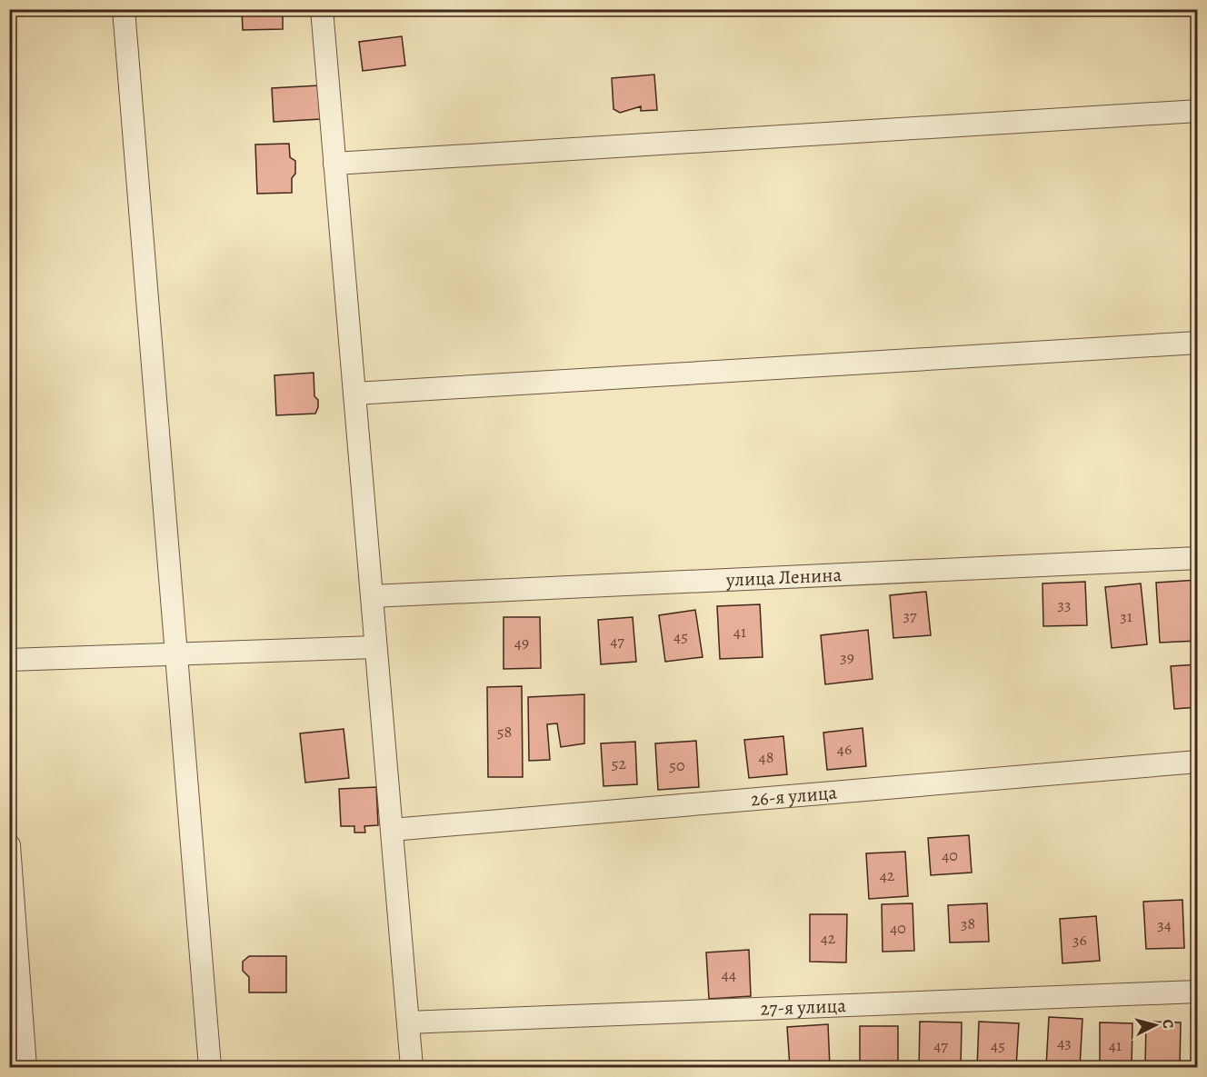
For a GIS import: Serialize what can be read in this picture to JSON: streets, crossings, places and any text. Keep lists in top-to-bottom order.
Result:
{
  "streets": {
    "street": ["улица Ленина", "26-я улица", "27-я улица"]
  },
  "house_numbers": [
    "33",
    "37",
    "31",
    "41",
    "45",
    "47",
    "49",
    "39",
    "58",
    "46",
    "48",
    "52",
    "50",
    "40",
    "42",
    "38",
    "34",
    "40",
    "42",
    "36",
    "44",
    "43",
    "47",
    "45",
    "41"
  ],
  "north": "right"
}
